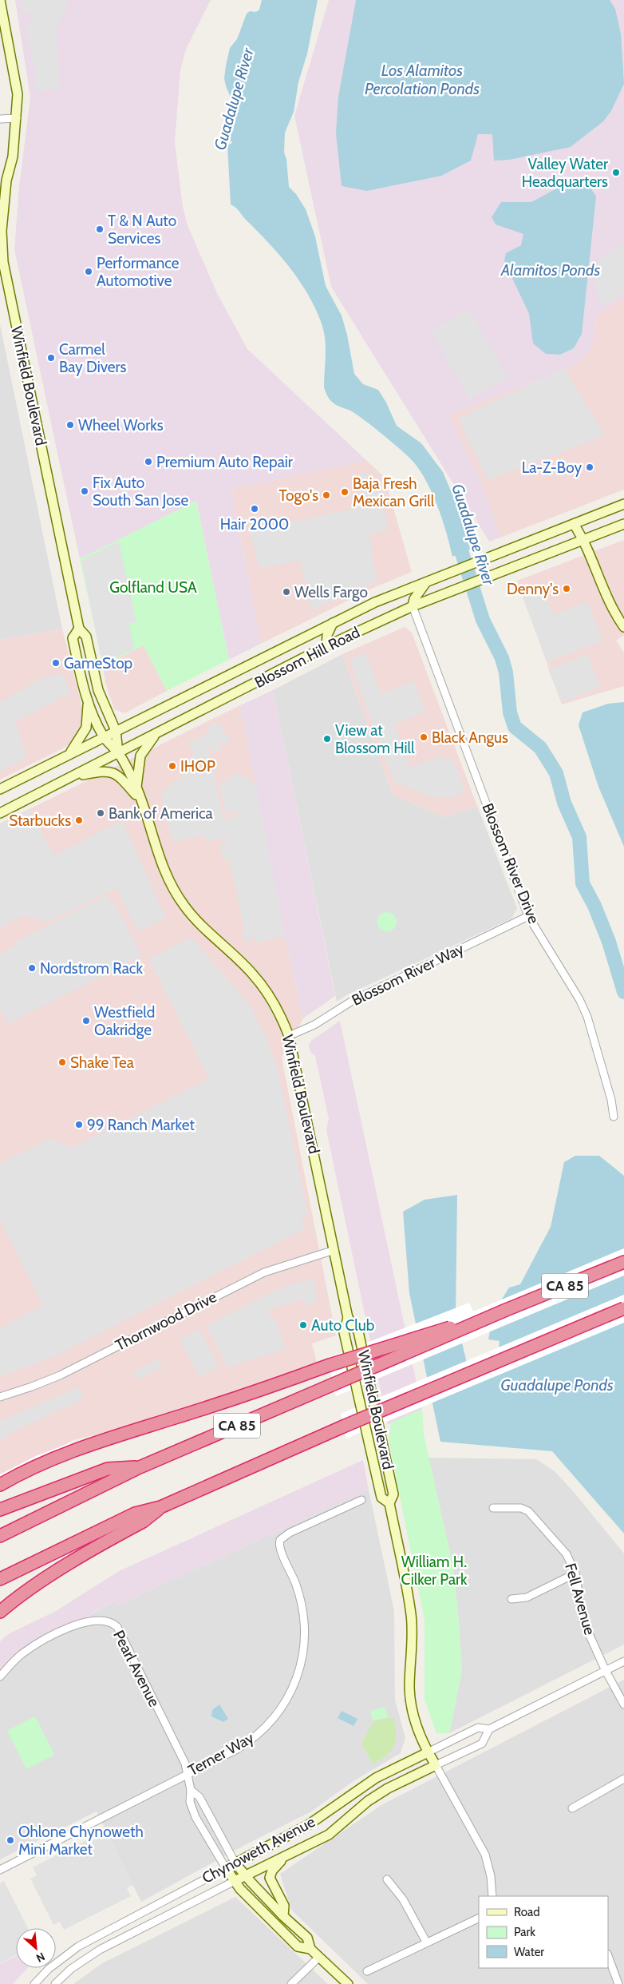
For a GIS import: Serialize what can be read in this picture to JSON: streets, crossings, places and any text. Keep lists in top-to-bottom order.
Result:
{
  "streets": {
    "highway": ["CA 85"],
    "street": [
      "Winfield Boulevard",
      "Blossom Hill Road",
      "Blossom River Drive",
      "Blossom River Way",
      "Thornwood Drive",
      "Fell Avenue",
      "Pearl Avenue",
      "Terner Way",
      "Chynoweth Avenue"
    ]
  },
  "crossings": [
    ["Winfield Boulevard", "Blossom Hill Road"],
    ["Winfield Boulevard", "Blossom River Way"],
    ["Winfield Boulevard", "Thornwood Drive"],
    ["Winfield Boulevard", "Chynoweth Avenue"],
    ["Blossom Hill Road", "Blossom River Drive"],
    ["Blossom River Drive", "Blossom River Way"],
    ["Fell Avenue", "Chynoweth Avenue"],
    ["Pearl Avenue", "Terner Way"],
    ["Pearl Avenue", "Chynoweth Avenue"]
  ],
  "water": [
    "Los Alamitos Percolation Ponds",
    "Guadalupe River",
    "Alamitos Ponds",
    "Guadalupe Ponds"
  ],
  "parks": ["Golfland USA", "William H. Cilker Park"],
  "places": [
    "Valley Water Headquarters",
    "T & N Auto Services",
    "Performance Automotive",
    "Carmel Bay Divers",
    "Wheel Works",
    "Premium Auto Repair",
    "La-Z-Boy",
    "Fix Auto South San Jose",
    "Baja Fresh Mexican Grill",
    "Togo's",
    "Hair 2000",
    "Denny's",
    "Wells Fargo",
    "GameStop",
    "Black Angus",
    "View at Blossom Hill",
    "IHOP",
    "Bank of America",
    "Starbucks",
    "Nordstrom Rack",
    "Westfield Oakridge",
    "Shake Tea",
    "99 Ranch Market",
    "Auto Club",
    "Ohlone Chynoweth Mini Market"
  ],
  "legend": ["Road", "Park", "Water"],
  "north": "bottom right"
}
